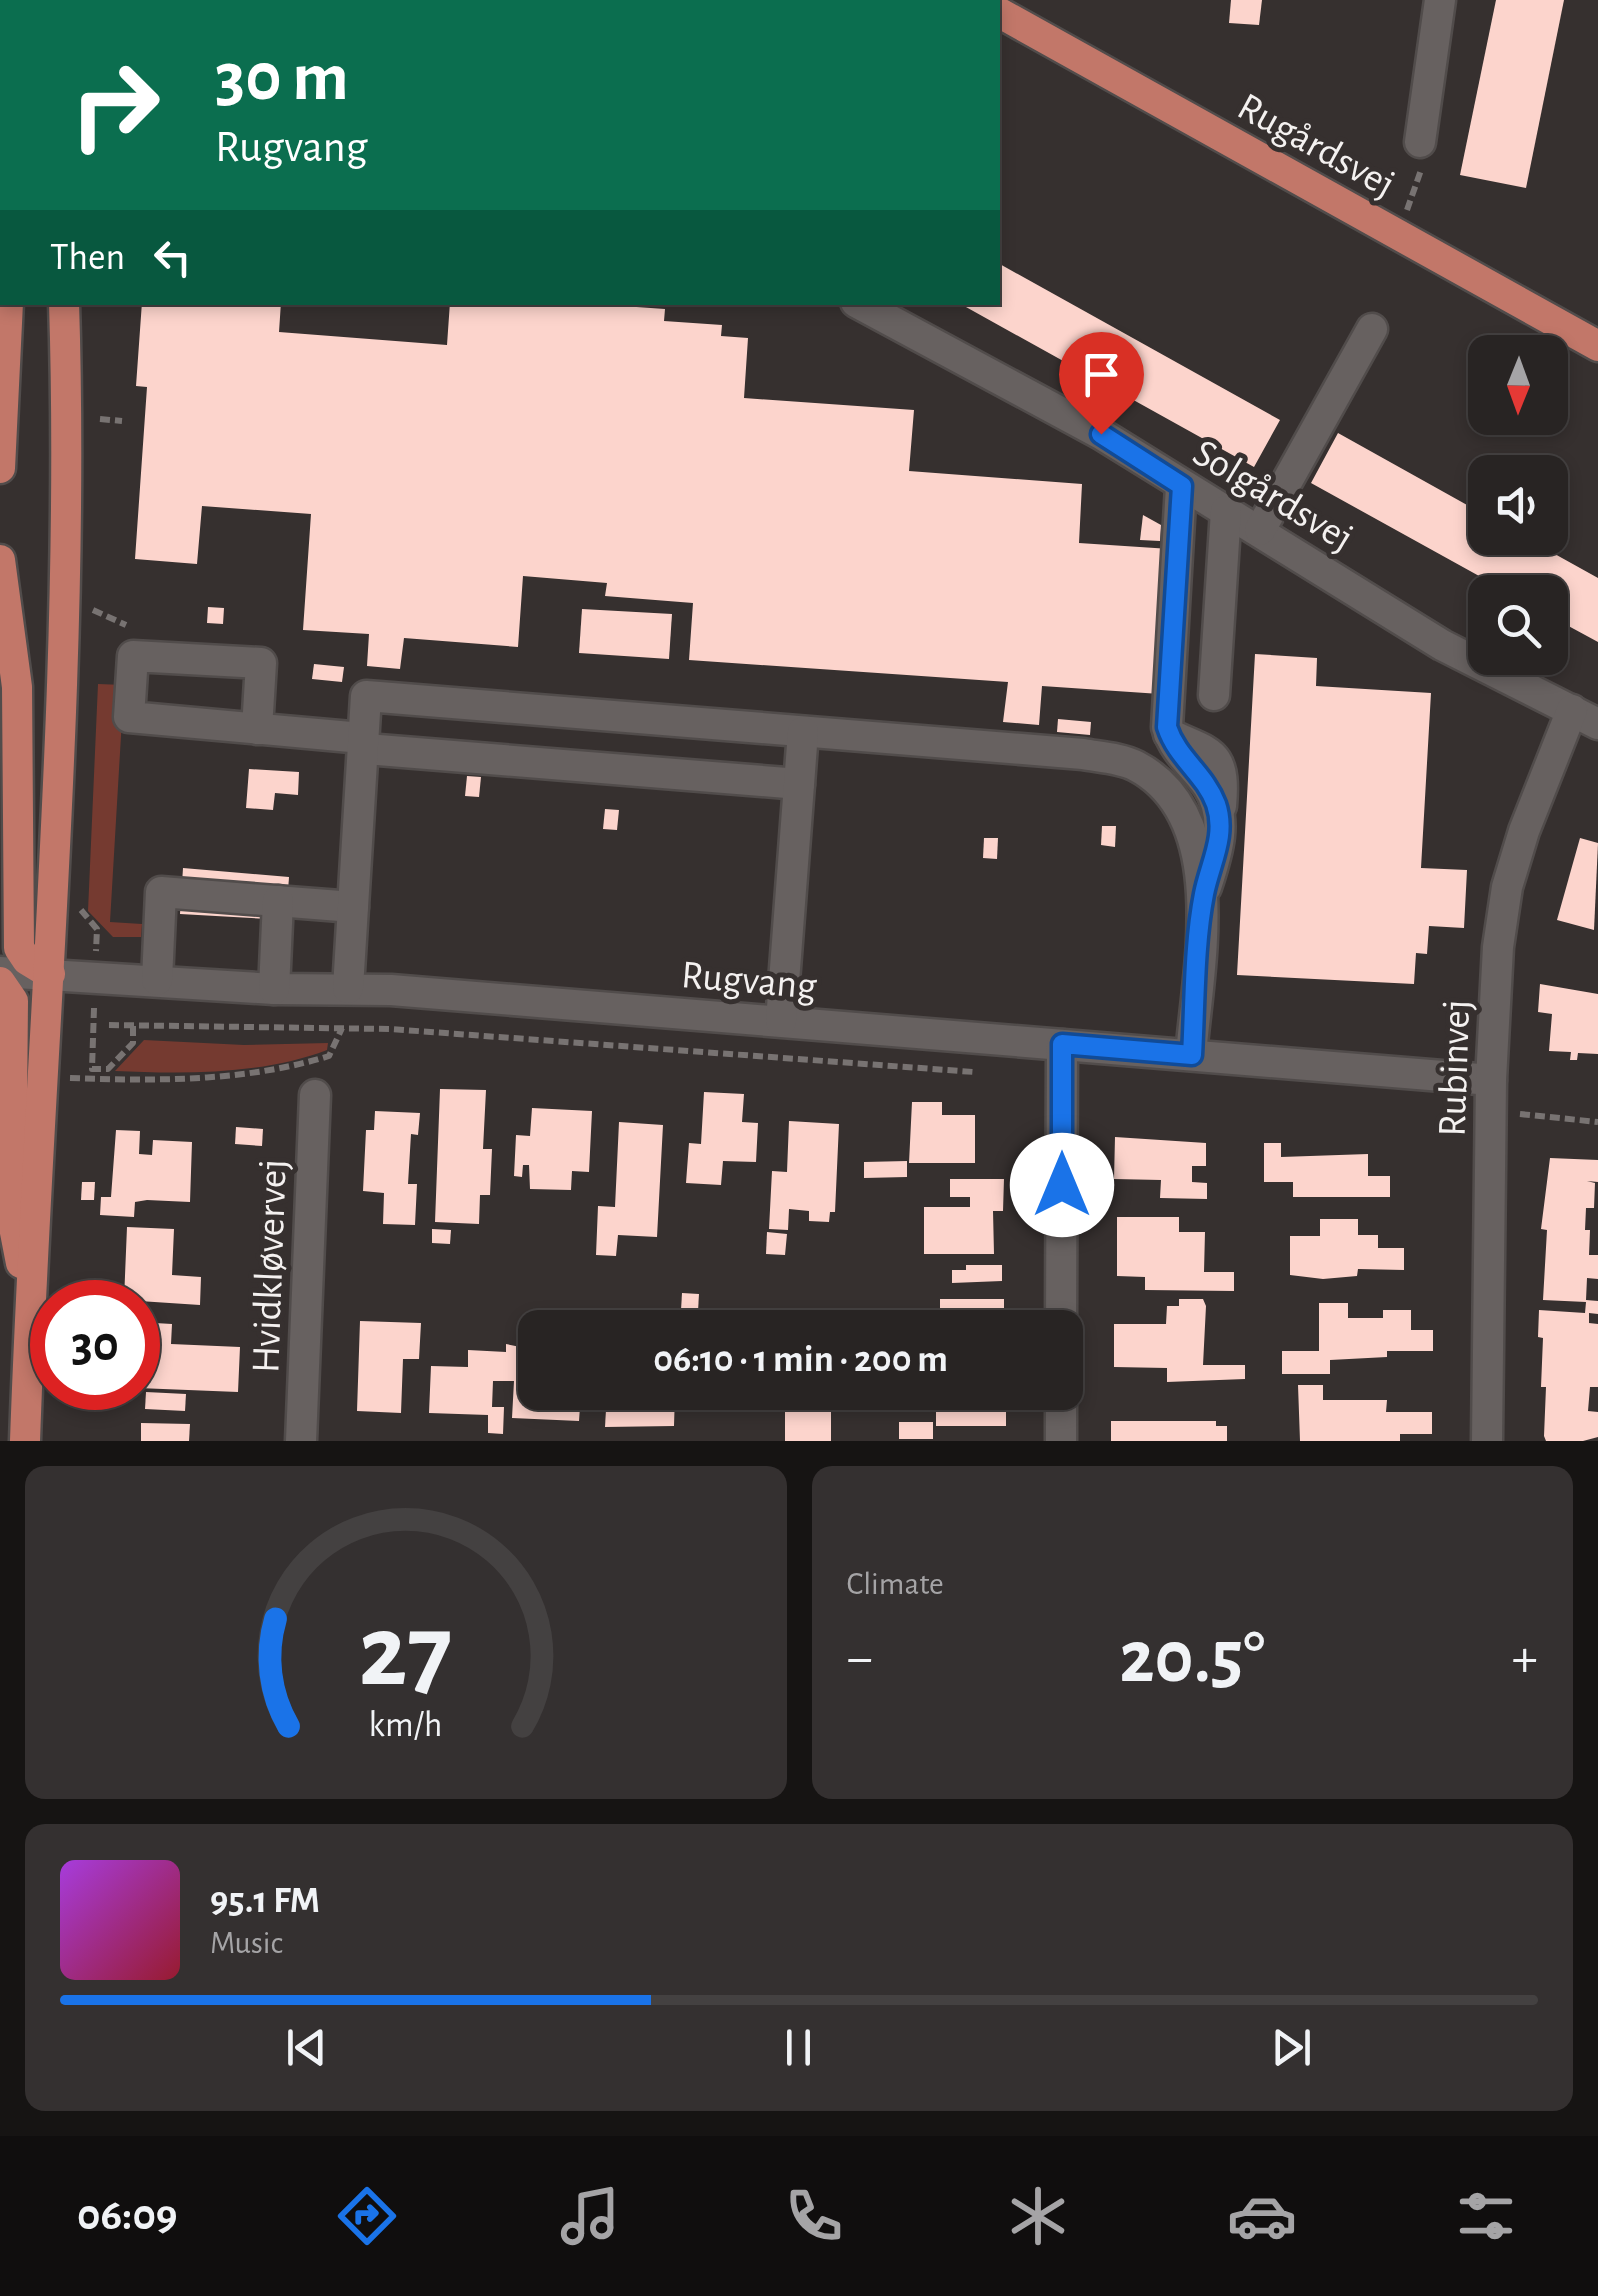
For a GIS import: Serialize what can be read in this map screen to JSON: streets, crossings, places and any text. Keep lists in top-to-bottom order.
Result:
{
  "streets": {
    "main road": ["Rugårdsvej"],
    "street": [
      "Solgårdsvej",
      "Rugvang",
      "Rubinvej",
      "Hvidkløvervej"
    ]
  },
  "crossings": [
    ["Solgårdsvej", "Rubinvej"],
    ["Rugvang", "Rubinvej"]
  ],
  "north": "bottom",
  "page": {
    "turn": ["30 m", "Rugvang"],
    "then": "Then",
    "limit": "30",
    "trip": "06:10 · 1 min · 200 m",
    "tile": "Climate",
    "heat": ["−", "20.5°", "+"],
    "song": ["95.1 FM", "Music"],
    "tabs": "06:09",
    "gauge": ["27", "km/h"]
  }
}
